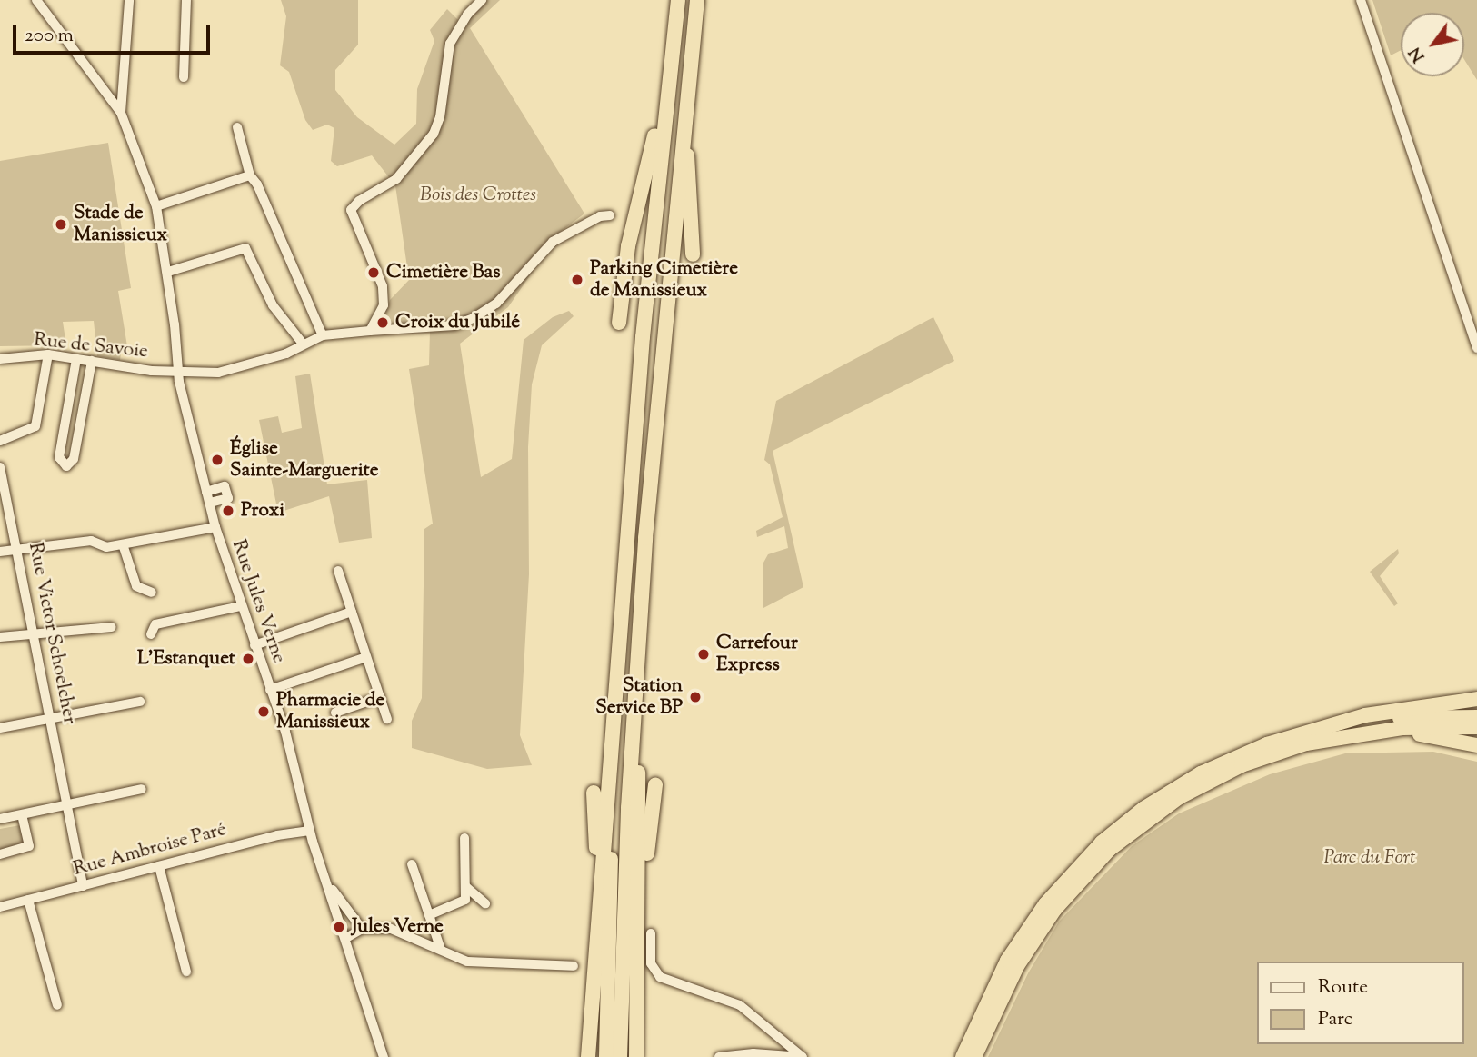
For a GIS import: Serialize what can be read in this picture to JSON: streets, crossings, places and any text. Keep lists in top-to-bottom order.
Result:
{
  "streets": {
    "street": [
      "Rue de Savoie",
      "Rue Jules Verne",
      "Rue Victor Schoelcher",
      "Rue Ambroise Paré"
    ]
  },
  "crossings": [
    ["Rue de Savoie", "Rue Jules Verne"],
    ["Rue Jules Verne", "Rue Ambroise Paré"],
    ["Rue Victor Schoelcher", "Rue Ambroise Paré"]
  ],
  "parks": ["Bois des Crottes", "Parc du Fort"],
  "places": [
    "Stade de Manissieux",
    "Cimetière Bas",
    "Parking Cimetière de Manissieux",
    "Croix du Jubilé",
    "Église Sainte-Marguerite",
    "Proxi",
    "Carrefour Express",
    "L'Estanquet",
    "Station Service BP",
    "Pharmacie de Manissieux",
    "Jules Verne"
  ],
  "legend": ["Route", "Parc"],
  "scale_bar": "200 m",
  "north": "bottom left"
}
